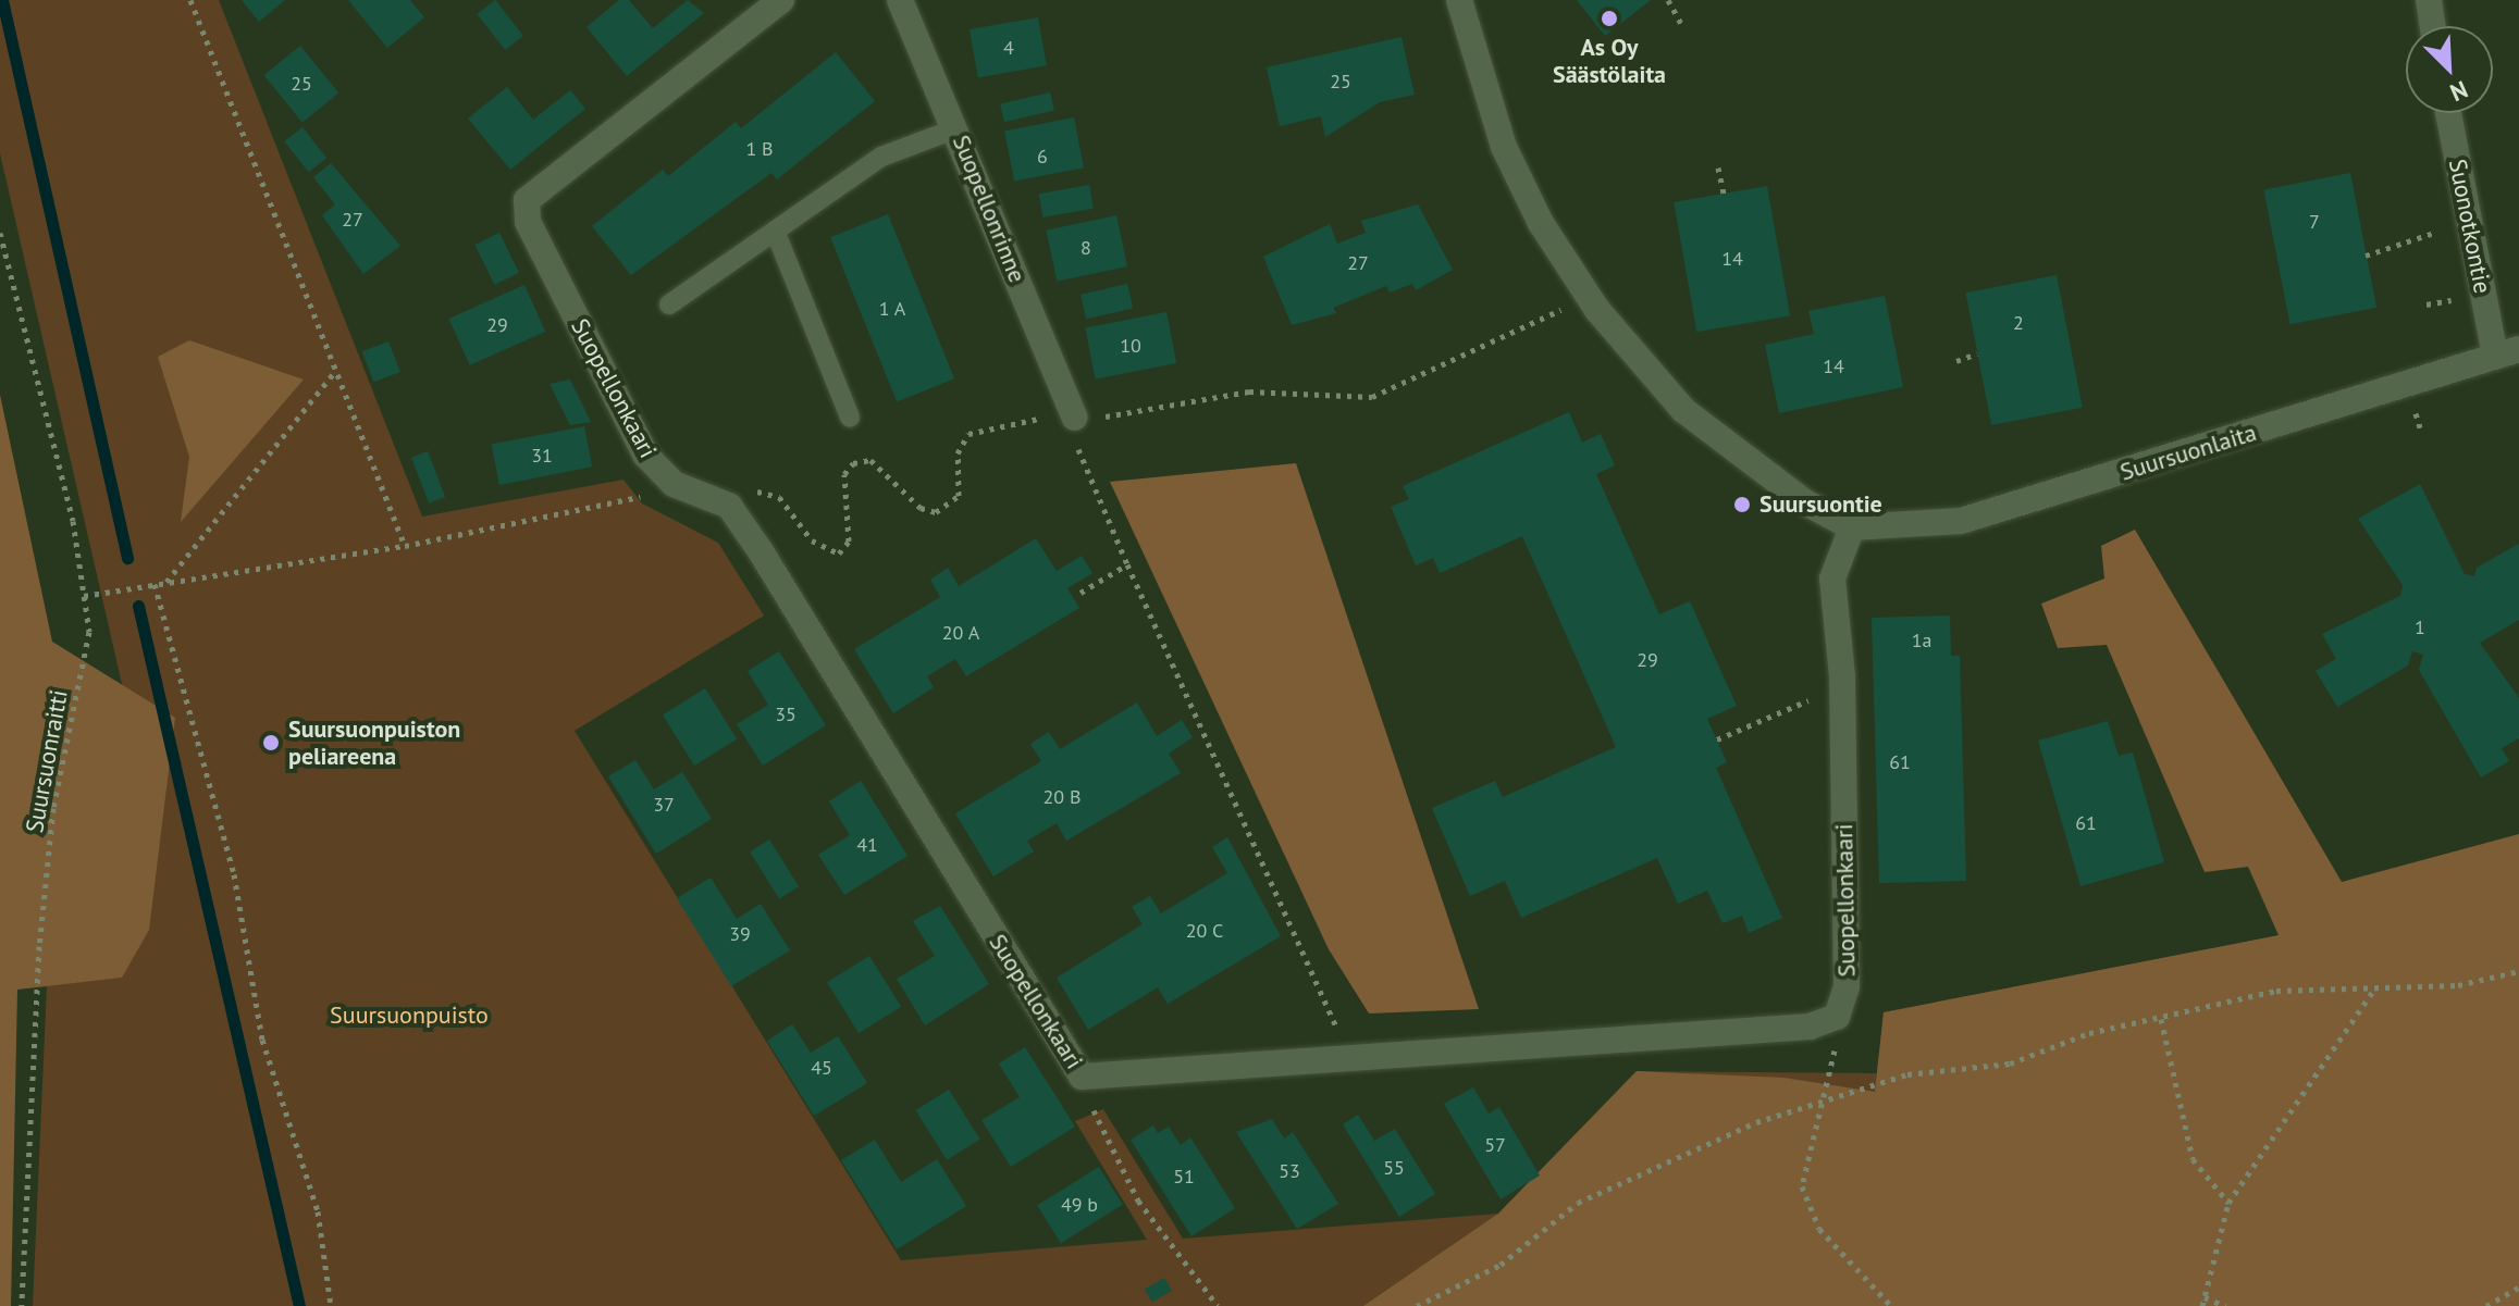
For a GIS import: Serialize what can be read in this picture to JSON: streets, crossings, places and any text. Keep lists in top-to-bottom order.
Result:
{
  "streets": {
    "street": [
      "Suopellonrinne",
      "Suonotkontie",
      "Suopellonkaari",
      "Suursuonlaita"
    ],
    "path": ["Suursuonraitti"]
  },
  "crossings": [
    ["Suonotkontie", "Suursuonlaita"],
    ["Suopellonkaari", "Suursuonlaita"]
  ],
  "parks": ["Suursuonpuisto"],
  "places": ["As Oy Säästölaita", "Suursuontie", "Suursuonpuiston peliareena"],
  "house_numbers": [
    "4",
    "25",
    "25",
    "1 B",
    "6",
    "27",
    "7",
    "8",
    "14",
    "27",
    "1 A",
    "2",
    "29",
    "10",
    "14",
    "31",
    "1",
    "20 A",
    "1a",
    "29",
    "35",
    "61",
    "20 B",
    "37",
    "61",
    "41",
    "20 C",
    "39",
    "45",
    "57",
    "55",
    "53",
    "51",
    "49 b"
  ],
  "north": "bottom right"
}
